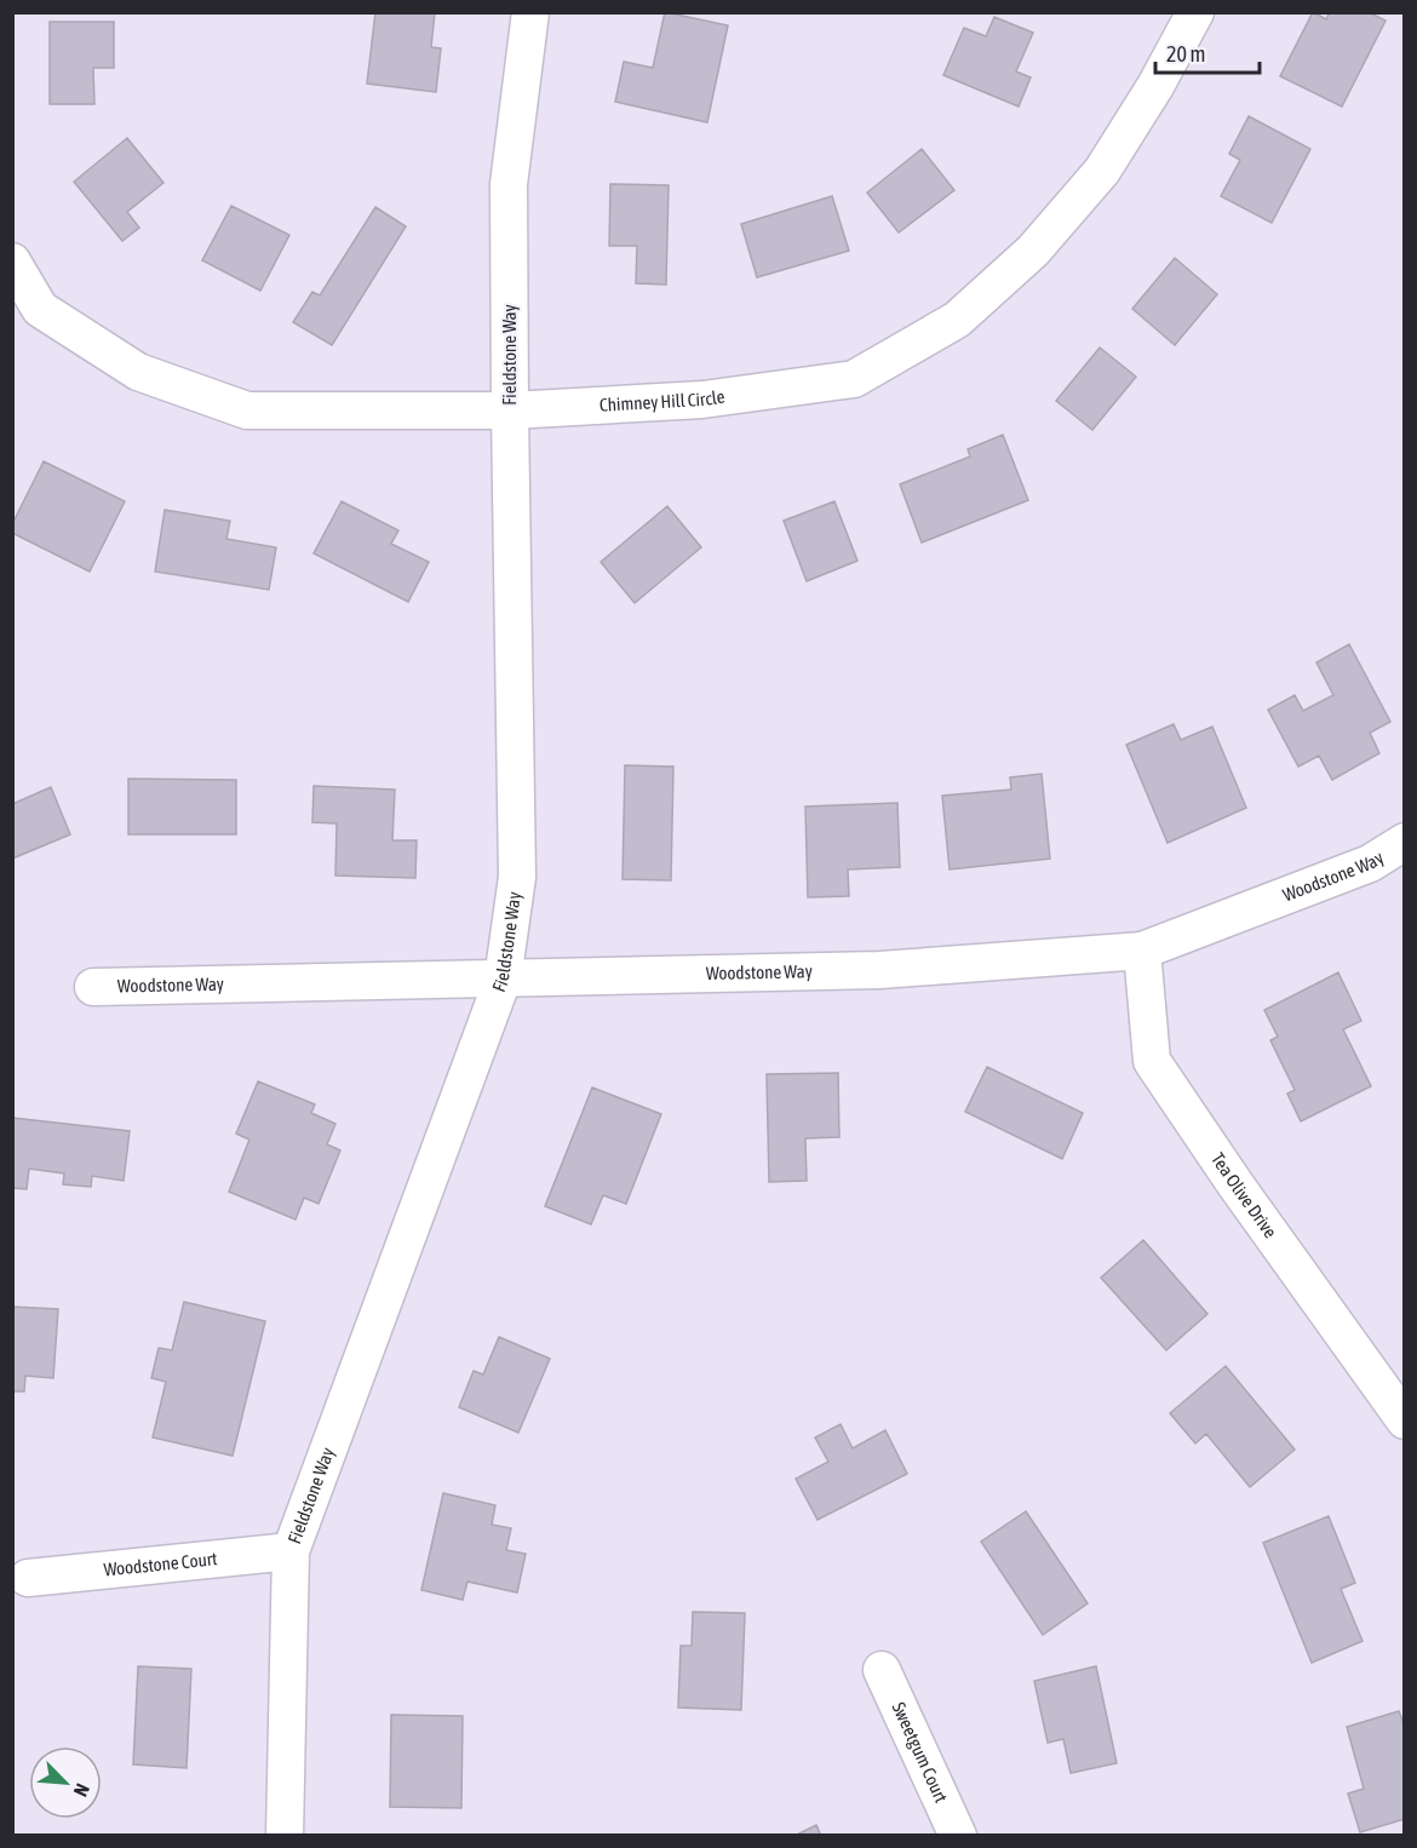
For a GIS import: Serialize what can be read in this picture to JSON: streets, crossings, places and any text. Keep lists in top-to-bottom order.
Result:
{
  "streets": {
    "street": [
      "Fieldstone Way",
      "Chimney Hill Circle",
      "Woodstone Way",
      "Tea Olive Drive",
      "Woodstone Court",
      "Sweetgum Court"
    ]
  },
  "crossings": [
    ["Fieldstone Way", "Chimney Hill Circle"],
    ["Fieldstone Way", "Woodstone Way"],
    ["Fieldstone Way", "Woodstone Court"],
    ["Woodstone Way", "Tea Olive Drive"]
  ],
  "scale_bar": "20 m",
  "north": "bottom right"
}
